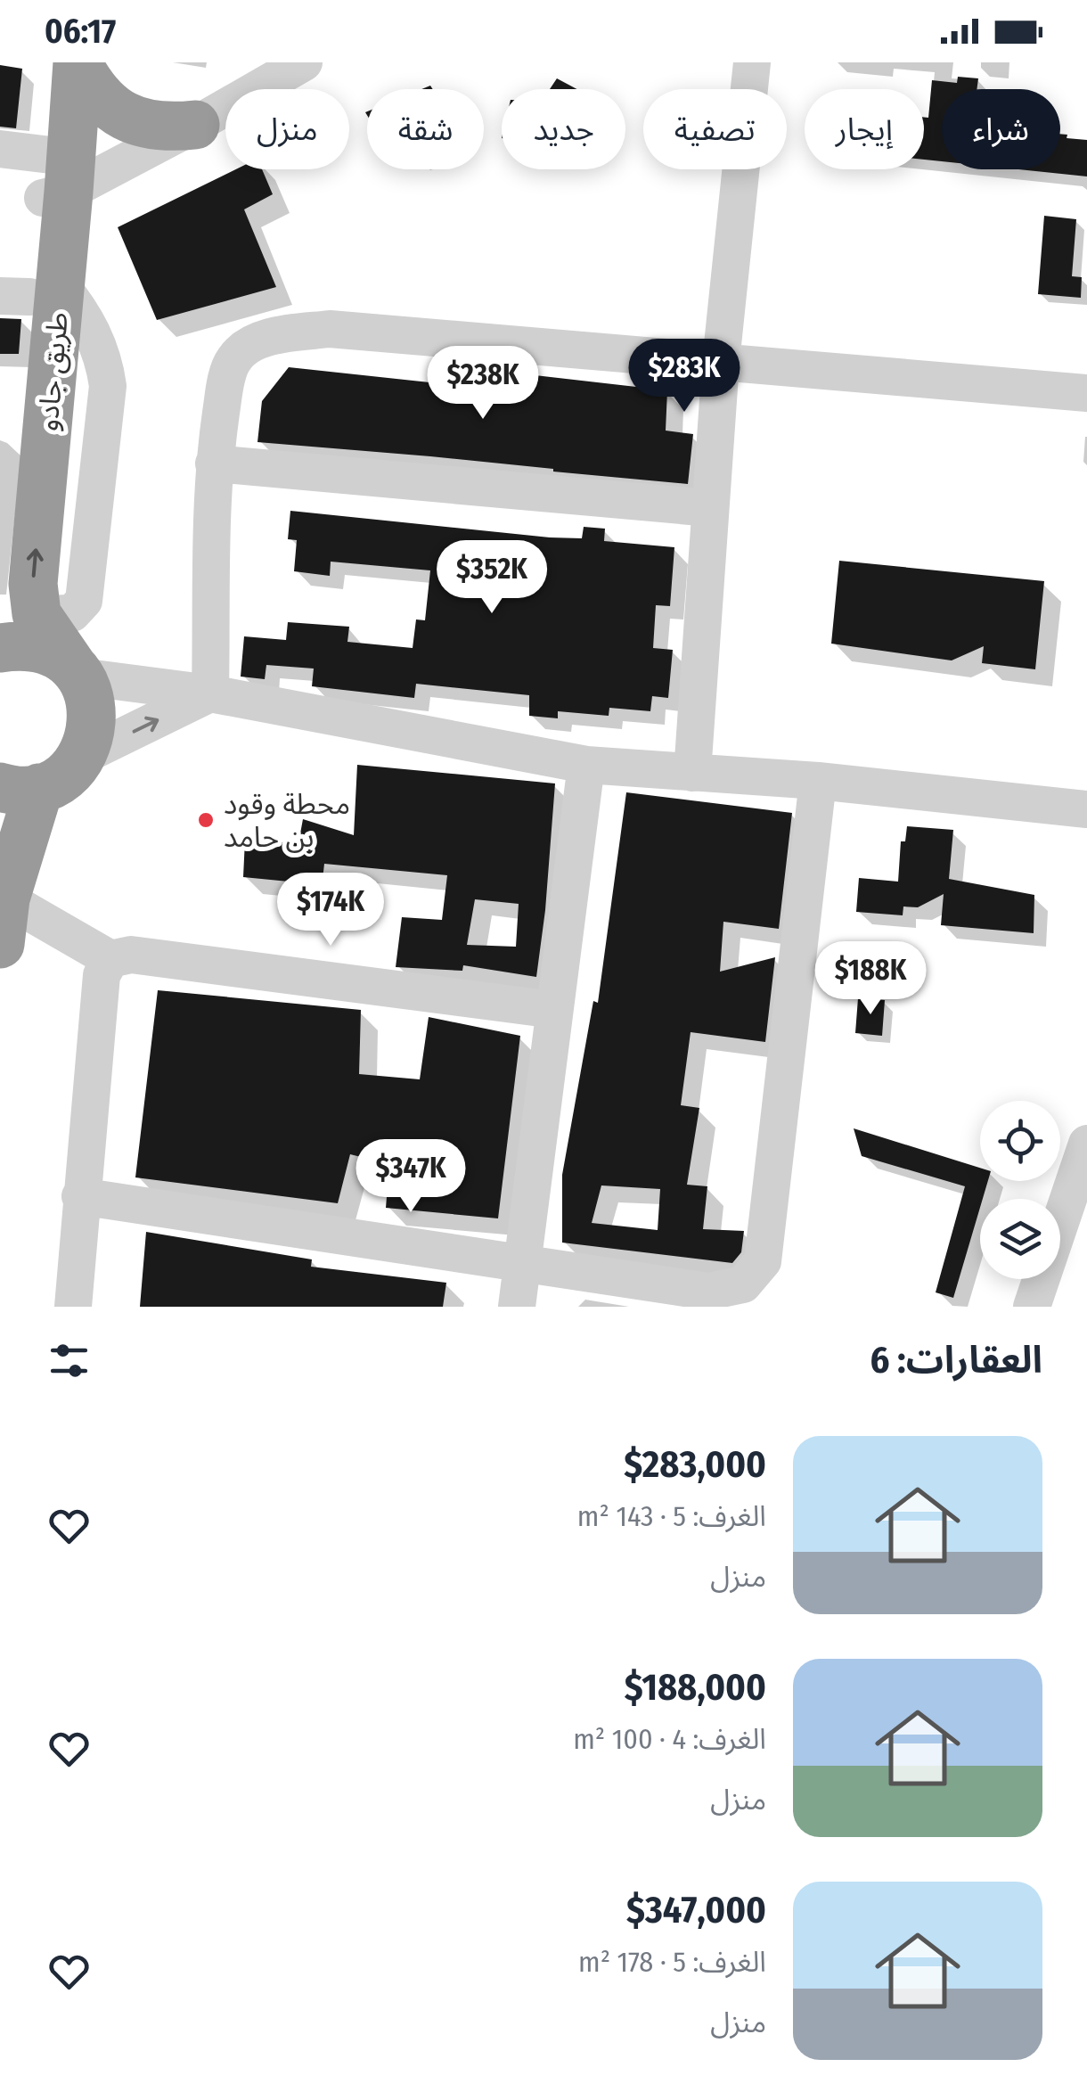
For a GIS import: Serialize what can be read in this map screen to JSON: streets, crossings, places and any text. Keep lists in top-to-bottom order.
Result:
{
  "streets": {
    "highway": ["طريق جادو"]
  },
  "places": ["محطة وقود بن حامد"],
  "page": {
    "status": "06:17",
    "chip": [
      "شراء",
      "إيجار",
      "تصفية",
      "جديد",
      "شقة",
      "منزل"
    ],
    "price": [
      "$283K",
      "$238K",
      "$352K",
      "$174K",
      "$188K",
      "$347K"
    ],
    "heading": "العقارات: 6",
    "list": [
      {
        "name": "$283,000",
        "note": "الغرف: 5 · 143 m² · منزل"
      },
      {
        "name": "$188,000",
        "note": "الغرف: 4 · 100 m² · منزل"
      },
      {
        "name": "$347,000",
        "note": "الغرف: 5 · 178 m² · منزل"
      }
    ]
  }
}
